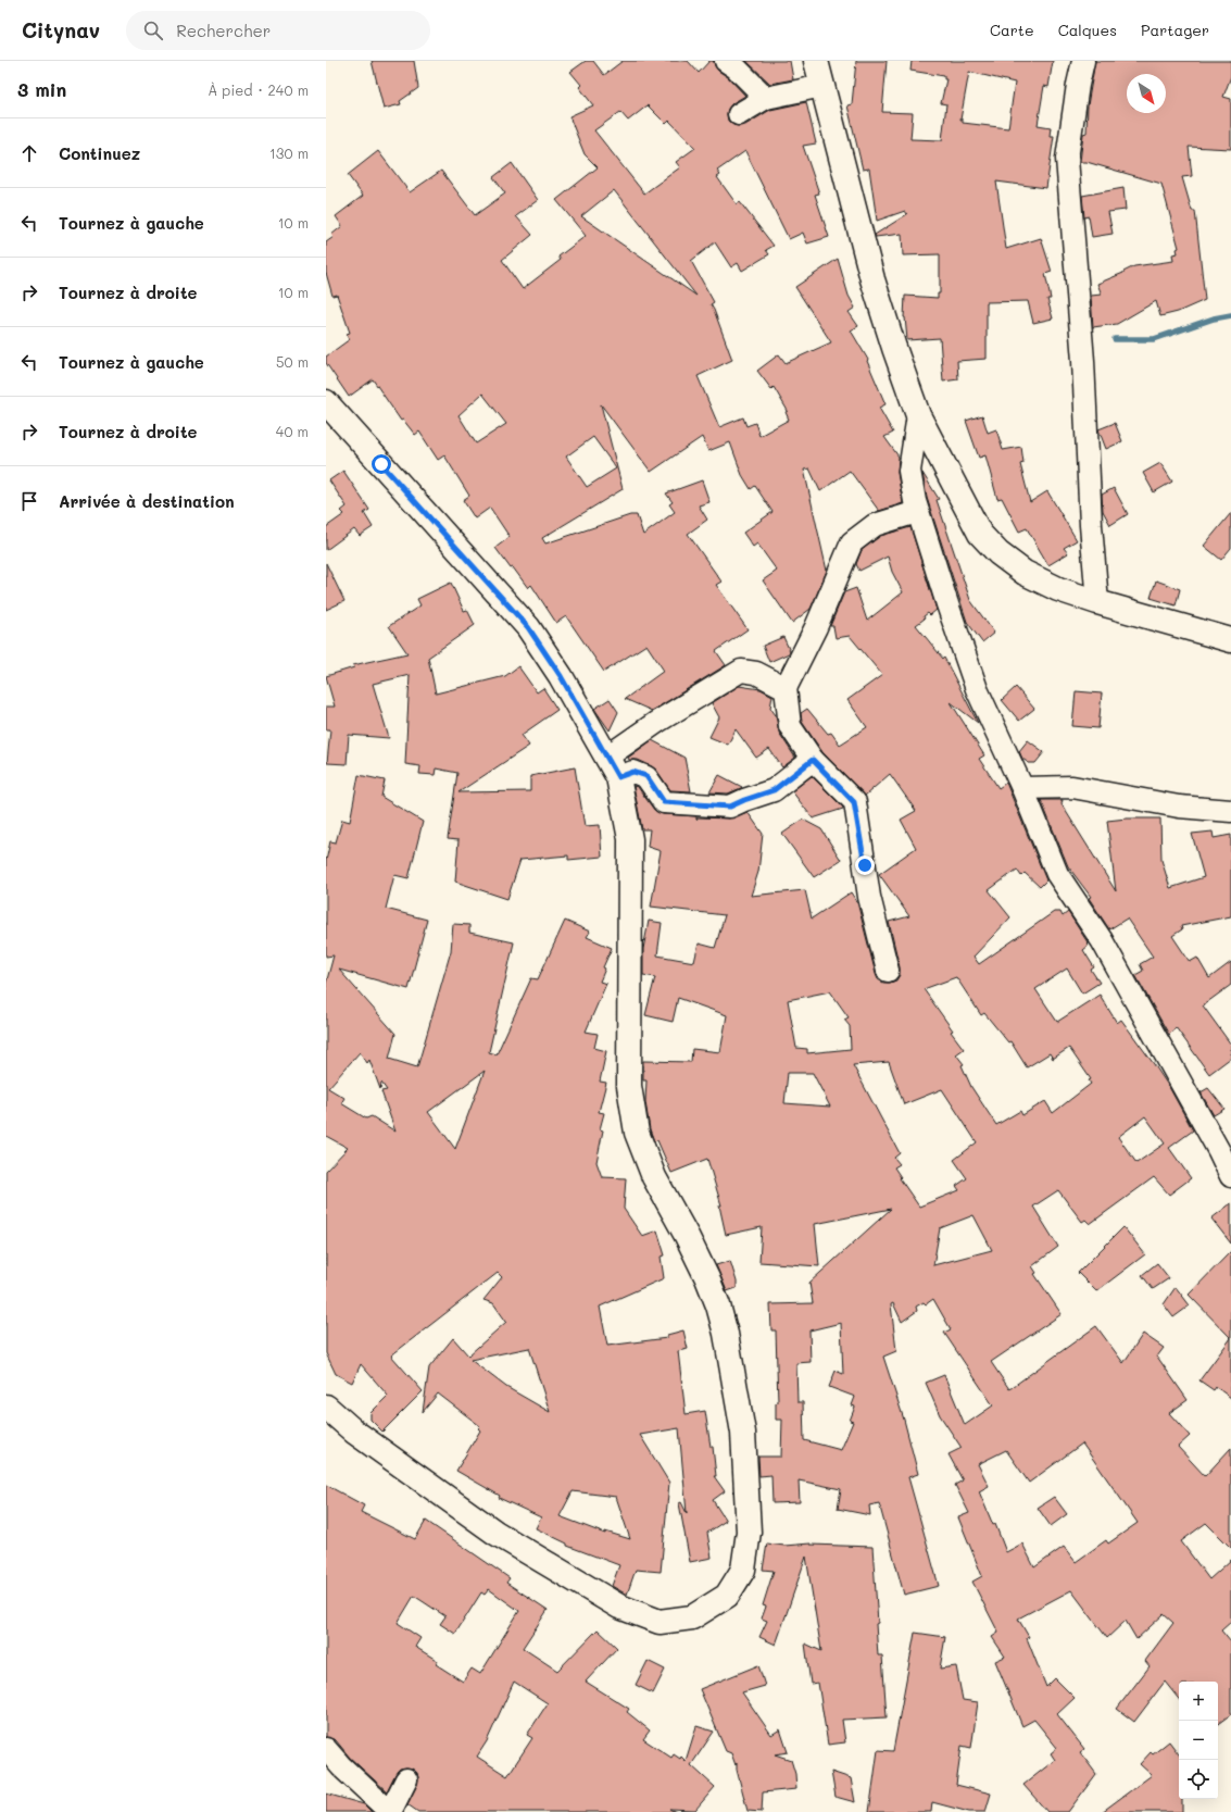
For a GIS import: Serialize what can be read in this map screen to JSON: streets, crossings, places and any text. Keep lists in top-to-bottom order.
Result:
{
  "north": "bottom right",
  "page": {
    "header": "Citynav",
    "search": "Rechercher",
    "nav": ["Carte", "Calques", "Partager"],
    "heading": ["3 min", "À pied · 240 m"],
    "list": [
      ["Continuez", "130 m"],
      ["Tournez à gauche", "10 m"],
      ["Tournez à droite", "10 m"],
      ["Tournez à gauche", "50 m"],
      ["Tournez à droite", "40 m"],
      "Arrivée à destination"
    ],
    "map_buttons": ["+", "−"]
  }
}
